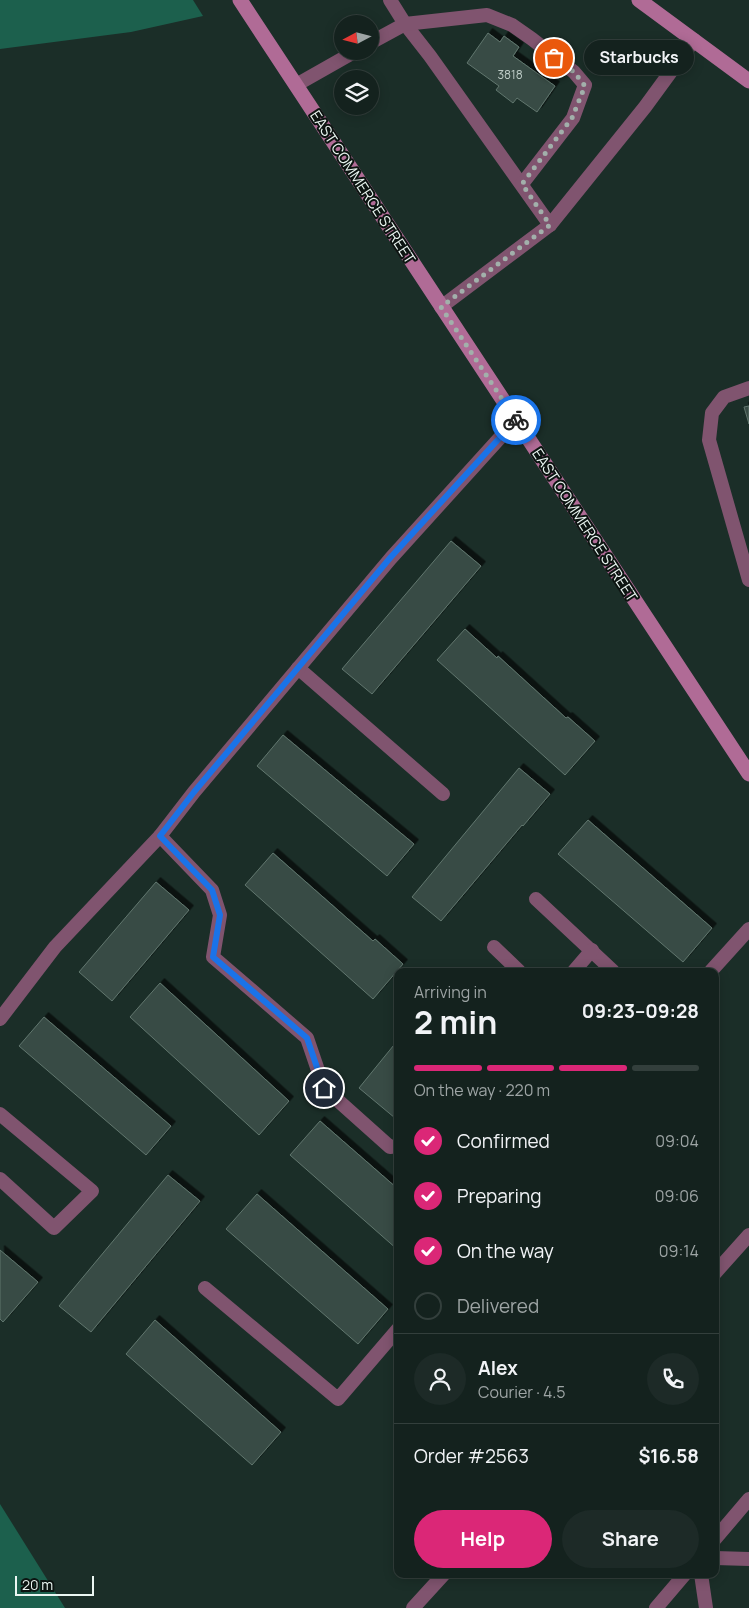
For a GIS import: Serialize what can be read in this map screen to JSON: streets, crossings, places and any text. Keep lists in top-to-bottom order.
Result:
{
  "streets": {
    "main road": ["EAST COMMERCE STREET"]
  },
  "places": ["Starbucks"],
  "house_numbers": ["3818"],
  "scale_bar": "20 m",
  "north": "left",
  "page": {
    "bubble": "Starbucks",
    "heading": ["2 min", "Arriving in", "09:23–09:28"],
    "panel": [
      "Alex",
      "Courier · 4.5",
      "Order #2563",
      "$16.58"
    ],
    "bar": "On the way · 220 m",
    "list": [
      ["Confirmed", "09:04"],
      ["Preparing", "09:06"],
      ["On the way", "09:14"],
      "Delivered"
    ],
    "buttons": ["Help", "Share"],
    "scale": "20 m"
  }
}
